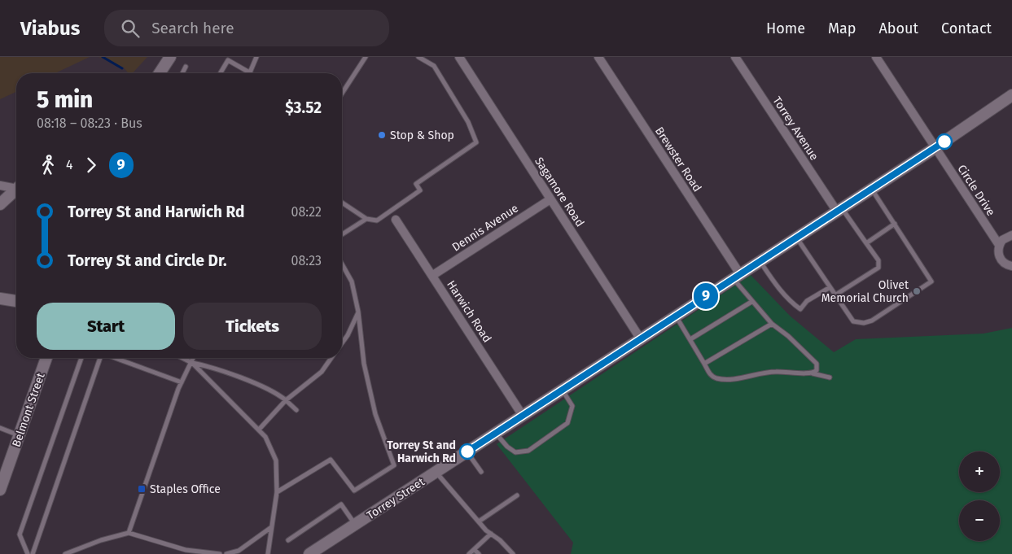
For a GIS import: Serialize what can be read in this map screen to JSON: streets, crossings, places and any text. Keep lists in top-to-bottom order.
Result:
{
  "streets": {
    "main road": ["Belmont Street", "Torrey Street"],
    "street": [
      "Torrey Avenue",
      "Brewster Road",
      "Circle Drive",
      "Sagamore Road",
      "Dennis Avenue",
      "Harwich Road"
    ]
  },
  "crossings": [
    ["Torrey Avenue", "Torrey Street"],
    ["Brewster Road", "Torrey Street"],
    ["Circle Drive", "Torrey Street"],
    ["Sagamore Road", "Dennis Avenue"],
    ["Sagamore Road", "Torrey Street"],
    ["Dennis Avenue", "Harwich Road"],
    ["Harwich Road", "Torrey Street"]
  ],
  "places": {
    "other": ["Stop & Shop", "Olivet Memorial Church", "Torrey St and Harwich Rd"],
    "transit": ["Staples Office"]
  },
  "lines": ["bus line 9"],
  "page": {
    "header": "Viabus",
    "search": "Search here",
    "nav": [
      "Home",
      "Map",
      "About",
      "Contact"
    ],
    "on_map": "9",
    "heading": ["5 min", "08:18 – 08:23 · Bus", "$3.52"],
    "legs": ["4", "9"],
    "list": [
      {
        "name": "Torrey St and Harwich Rd",
        "value": "08:22"
      },
      {
        "name": "Torrey St and Circle Dr.",
        "value": "08:23"
      }
    ],
    "buttons": ["Start", "Tickets"],
    "map_buttons": ["+", "−"]
  }
}
